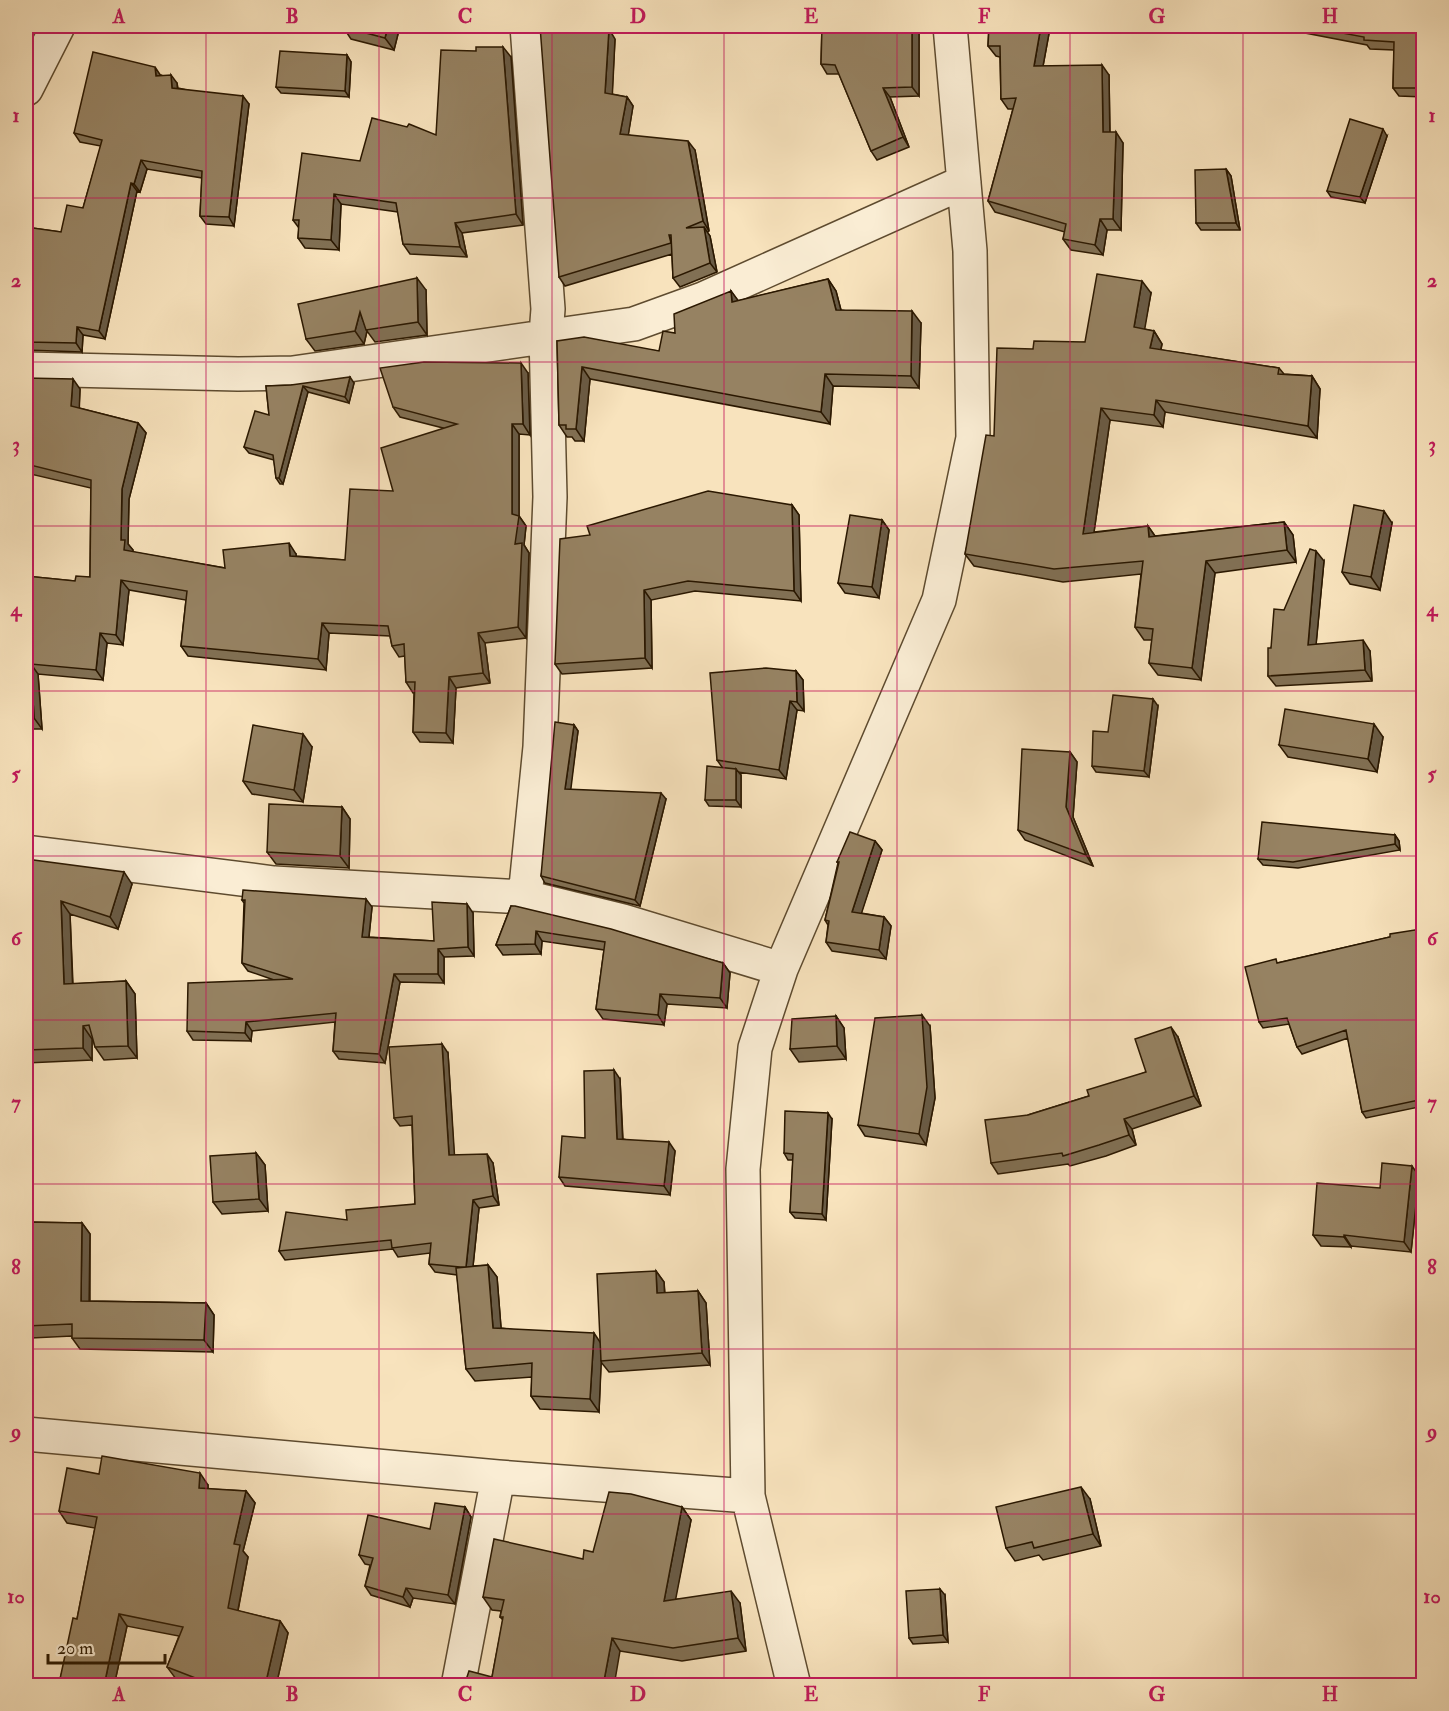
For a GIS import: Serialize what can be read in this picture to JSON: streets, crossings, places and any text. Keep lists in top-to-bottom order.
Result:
{
  "scale_bar": "20 m",
  "grid": {
    "columns": [
      "A",
      "B",
      "C",
      "D",
      "E",
      "F",
      "G",
      "H"
    ],
    "rows": [
      "1",
      "2",
      "3",
      "4",
      "5",
      "6",
      "7",
      "8",
      "9",
      "10"
    ]
  }
}
